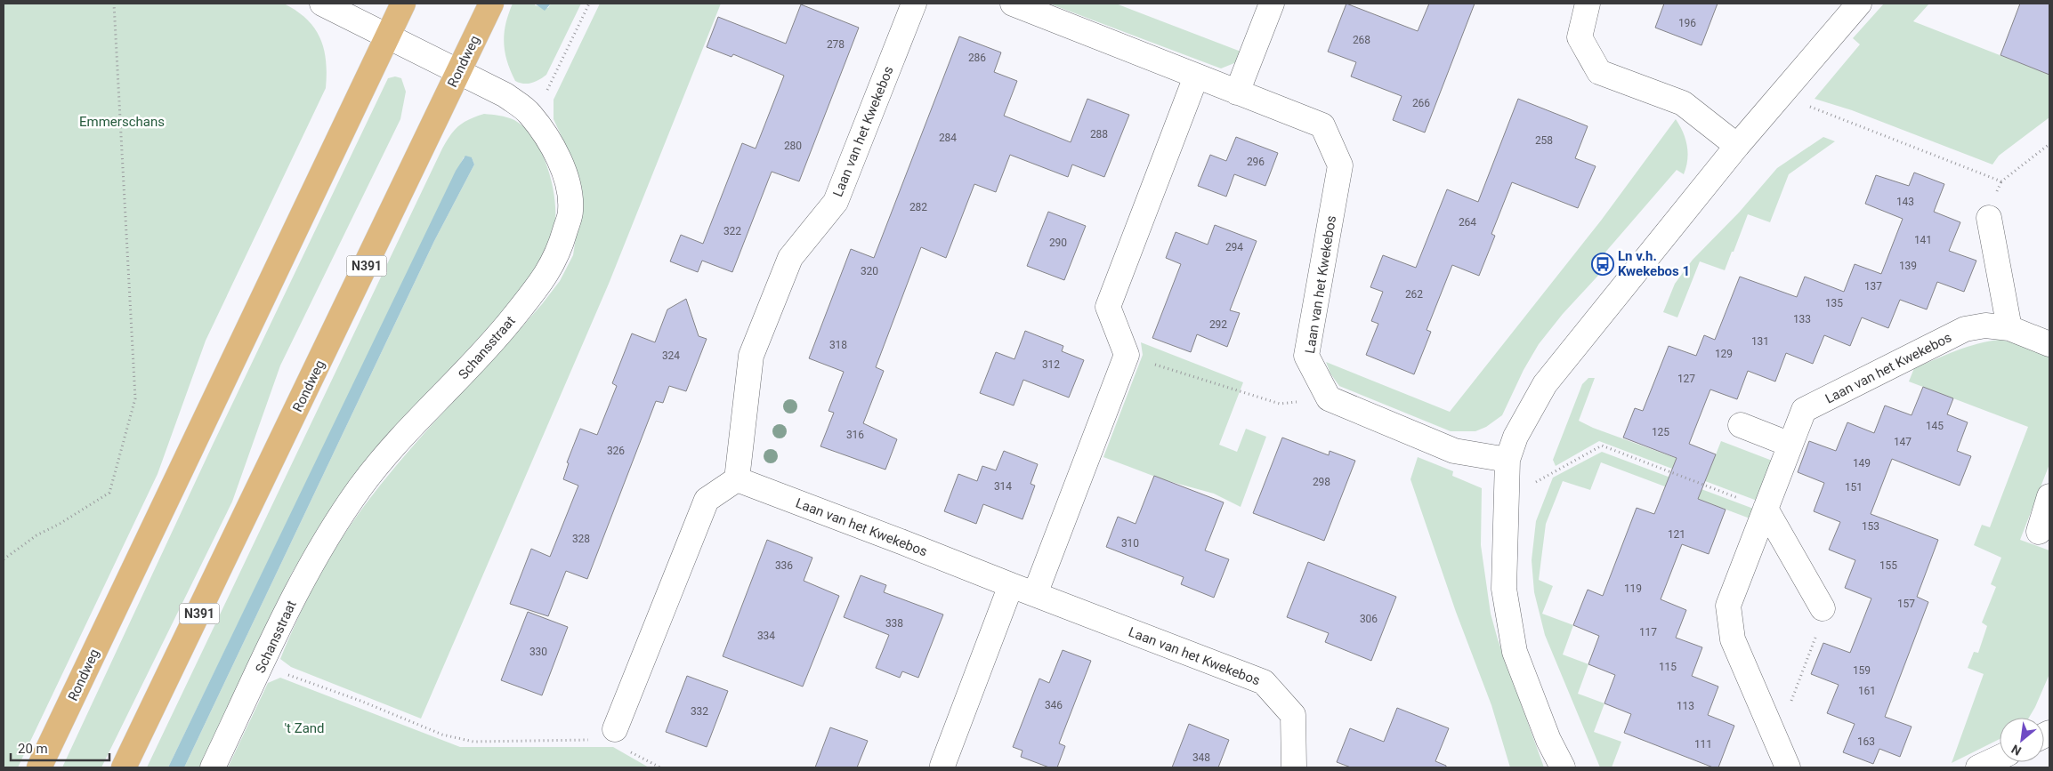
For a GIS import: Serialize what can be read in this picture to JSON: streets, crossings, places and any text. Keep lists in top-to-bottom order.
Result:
{
  "streets": {
    "main road": ["Rondweg", "N391"],
    "street": ["Laan van het Kwekebos", "Schansstraat"]
  },
  "crossings": [
    ["Rondweg", "Schansstraat"]
  ],
  "parks": ["Emmerschans", "'t Zand"],
  "places": {
    "bus stop": ["Ln v.h. Kwekebos 1"]
  },
  "house_numbers": [
    "196",
    "268",
    "278",
    "286",
    "266",
    "288",
    "284",
    "258",
    "280",
    "296",
    "143",
    "282",
    "264",
    "322",
    "141",
    "290",
    "294",
    "139",
    "320",
    "137",
    "262",
    "135",
    "133",
    "292",
    "131",
    "318",
    "129",
    "324",
    "312",
    "127",
    "145",
    "125",
    "316",
    "147",
    "326",
    "149",
    "298",
    "314",
    "151",
    "153",
    "121",
    "328",
    "310",
    "336",
    "155",
    "119",
    "157",
    "306",
    "338",
    "117",
    "334",
    "330",
    "115",
    "159",
    "161",
    "346",
    "113",
    "332",
    "163",
    "111",
    "348"
  ],
  "scale_bar": "20 m",
  "north": "bottom left"
}
